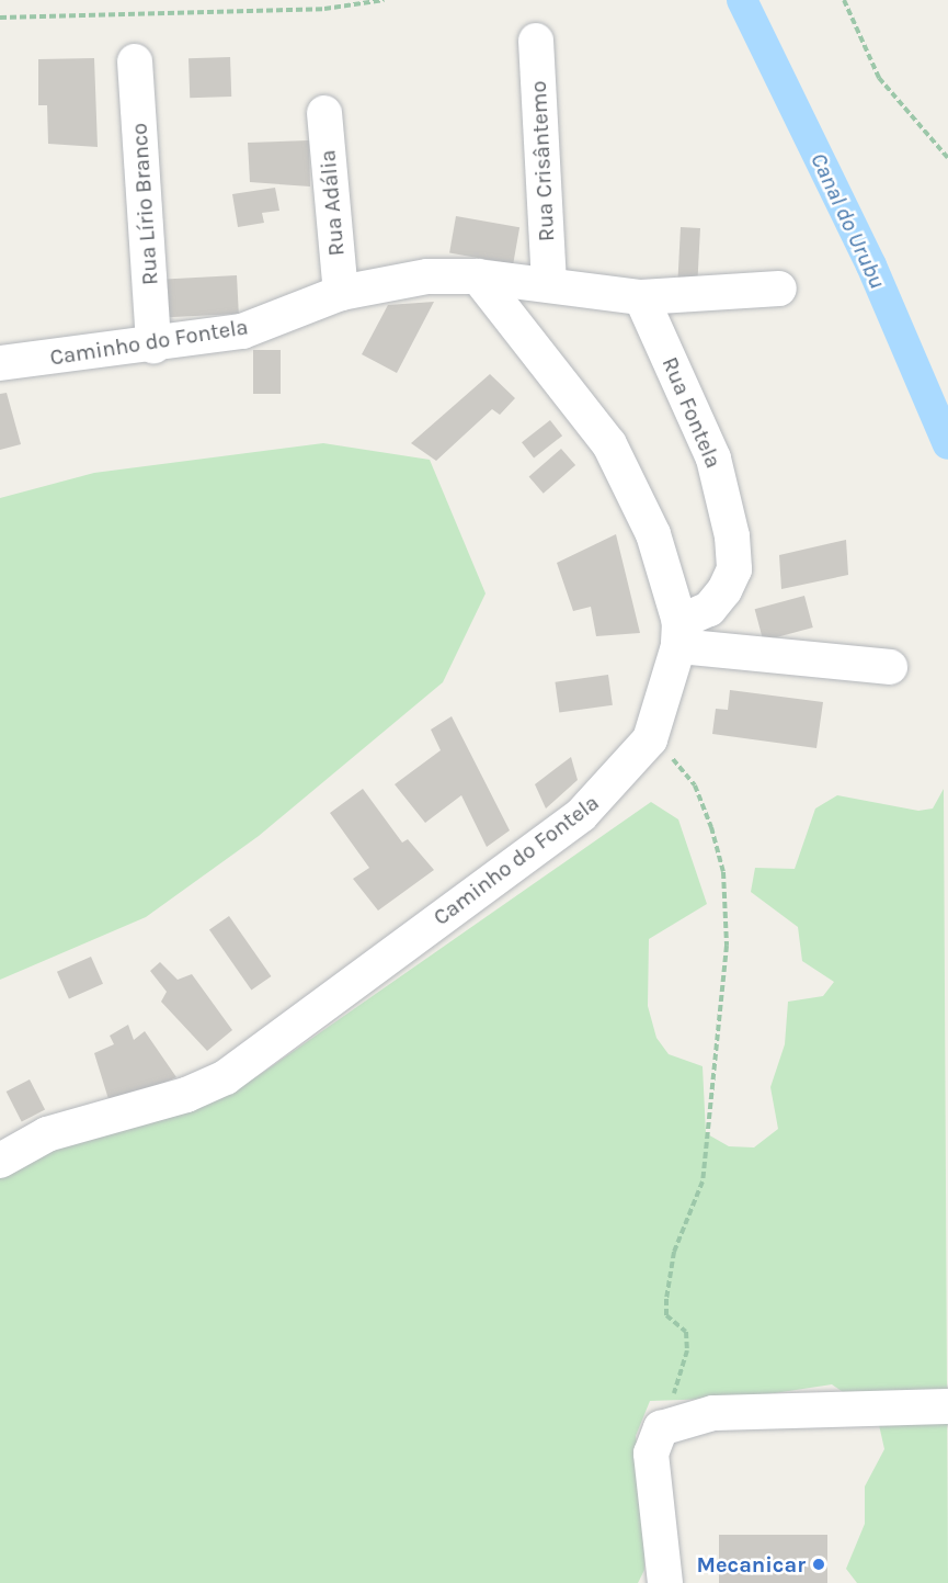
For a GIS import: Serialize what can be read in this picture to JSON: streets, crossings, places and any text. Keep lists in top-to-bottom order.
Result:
{
  "streets": {
    "street": [
      "Rua Crisântemo",
      "Rua Adália",
      "Rua Lírio Branco",
      "Caminho do Fontela",
      "Rua Fontela"
    ]
  },
  "crossings": [
    ["Rua Crisântemo", "Caminho do Fontela"],
    ["Rua Adália", "Caminho do Fontela"],
    ["Rua Lírio Branco", "Caminho do Fontela"],
    ["Caminho do Fontela", "Rua Fontela"]
  ],
  "water": ["Canal do Urubu"],
  "places": ["Mecanicar"]
}
